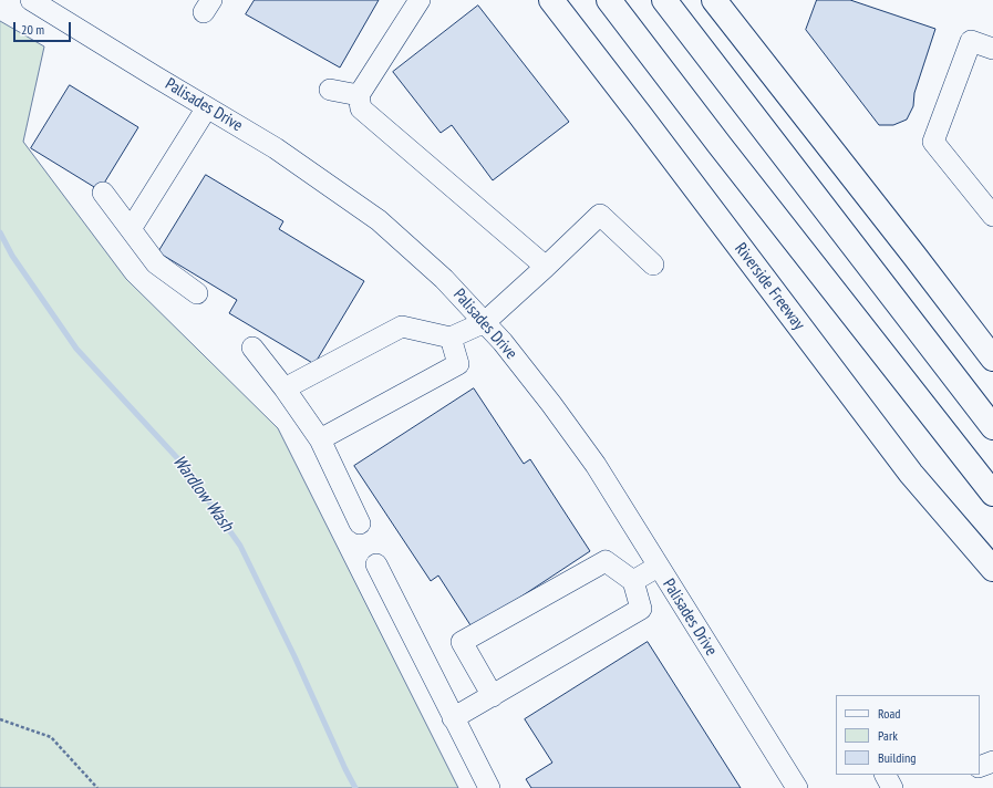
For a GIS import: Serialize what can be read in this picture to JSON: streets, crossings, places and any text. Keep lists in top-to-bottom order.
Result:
{
  "streets": {
    "highway": ["Riverside Freeway"],
    "street": ["Palisades Drive"]
  },
  "water": ["Wardlow Wash"],
  "legend": ["Road", "Park", "Building"],
  "scale_bar": "20 m"
}
